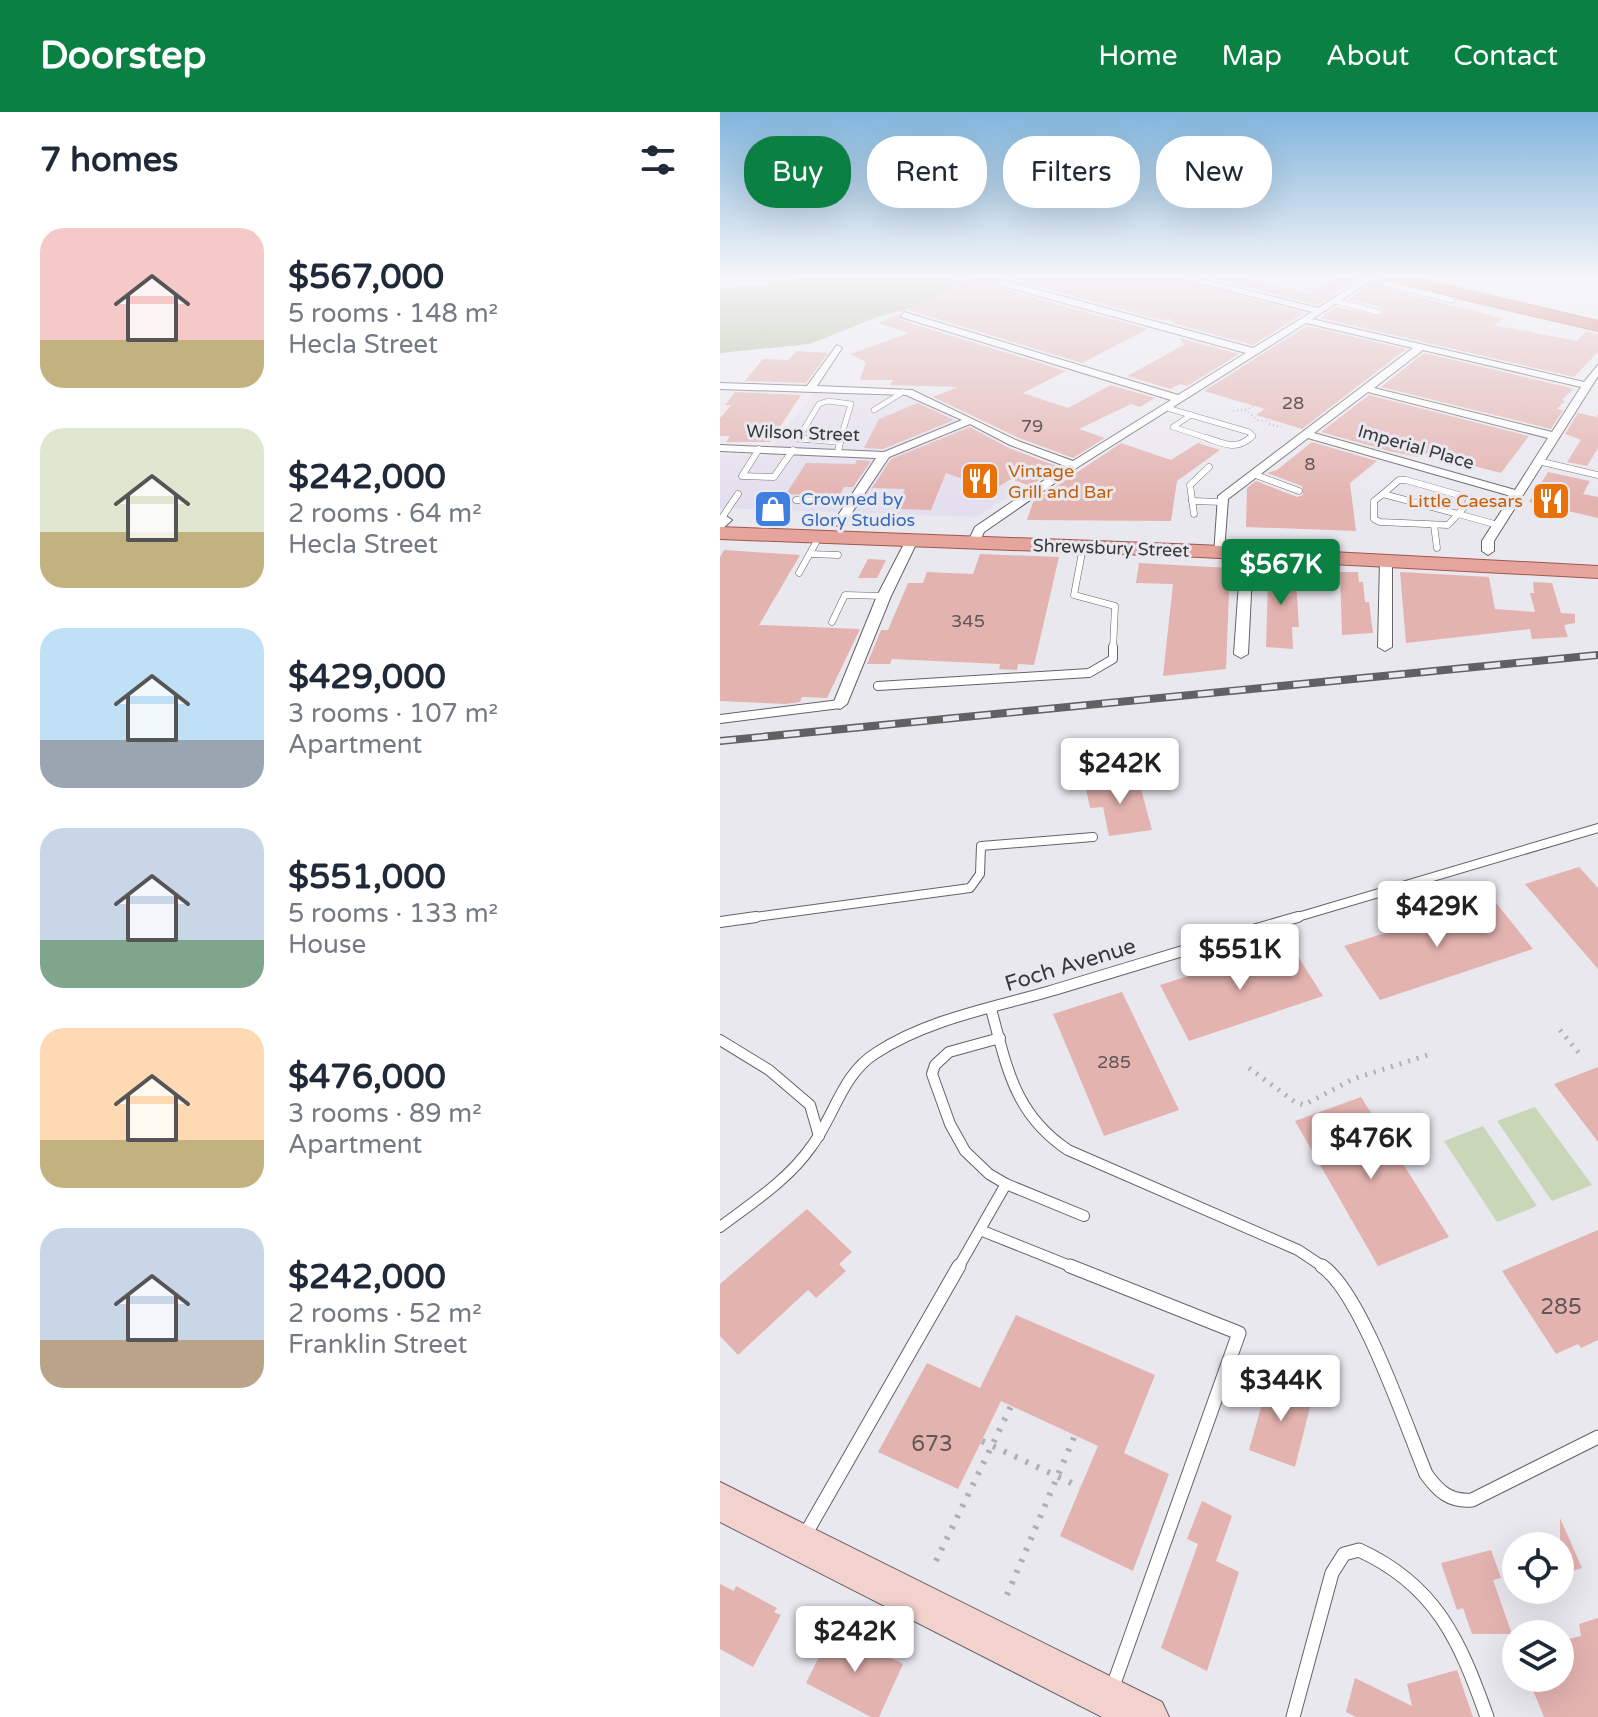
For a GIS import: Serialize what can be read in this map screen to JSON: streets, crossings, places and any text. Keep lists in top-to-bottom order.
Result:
{
  "streets": {
    "main road": ["Shrewsbury Street"],
    "street": ["Wilson Street", "Imperial Place"],
    "lane": ["Foch Avenue"]
  },
  "places": {
    "restaurant": ["Vintage Grill and Bar", "Little Caesars"],
    "shop": ["Crowned by Glory Studios"]
  },
  "house_numbers": [
    "28",
    "79",
    "8",
    "345",
    "285",
    "285",
    "673"
  ],
  "page": {
    "header": "Doorstep",
    "nav": [
      "Home",
      "Map",
      "About",
      "Contact"
    ],
    "heading": "7 homes",
    "chip": [
      "Buy",
      "Rent",
      "Filters",
      "New"
    ],
    "list": [
      {
        "name": "$567,000",
        "note": "5 rooms · 148 m² · Hecla Street"
      },
      {
        "name": "$242,000",
        "note": "2 rooms · 64 m² · Hecla Street"
      },
      {
        "name": "$429,000",
        "note": "3 rooms · 107 m² · Apartment"
      },
      {
        "name": "$551,000",
        "note": "5 rooms · 133 m² · House"
      },
      {
        "name": "$476,000",
        "note": "3 rooms · 89 m² · Apartment"
      },
      {
        "name": "$242,000",
        "note": "2 rooms · 52 m² · Franklin Street"
      }
    ],
    "price": [
      "$567K",
      "$242K",
      "$429K",
      "$551K",
      "$476K",
      "$344K",
      "$242K"
    ]
  }
}
